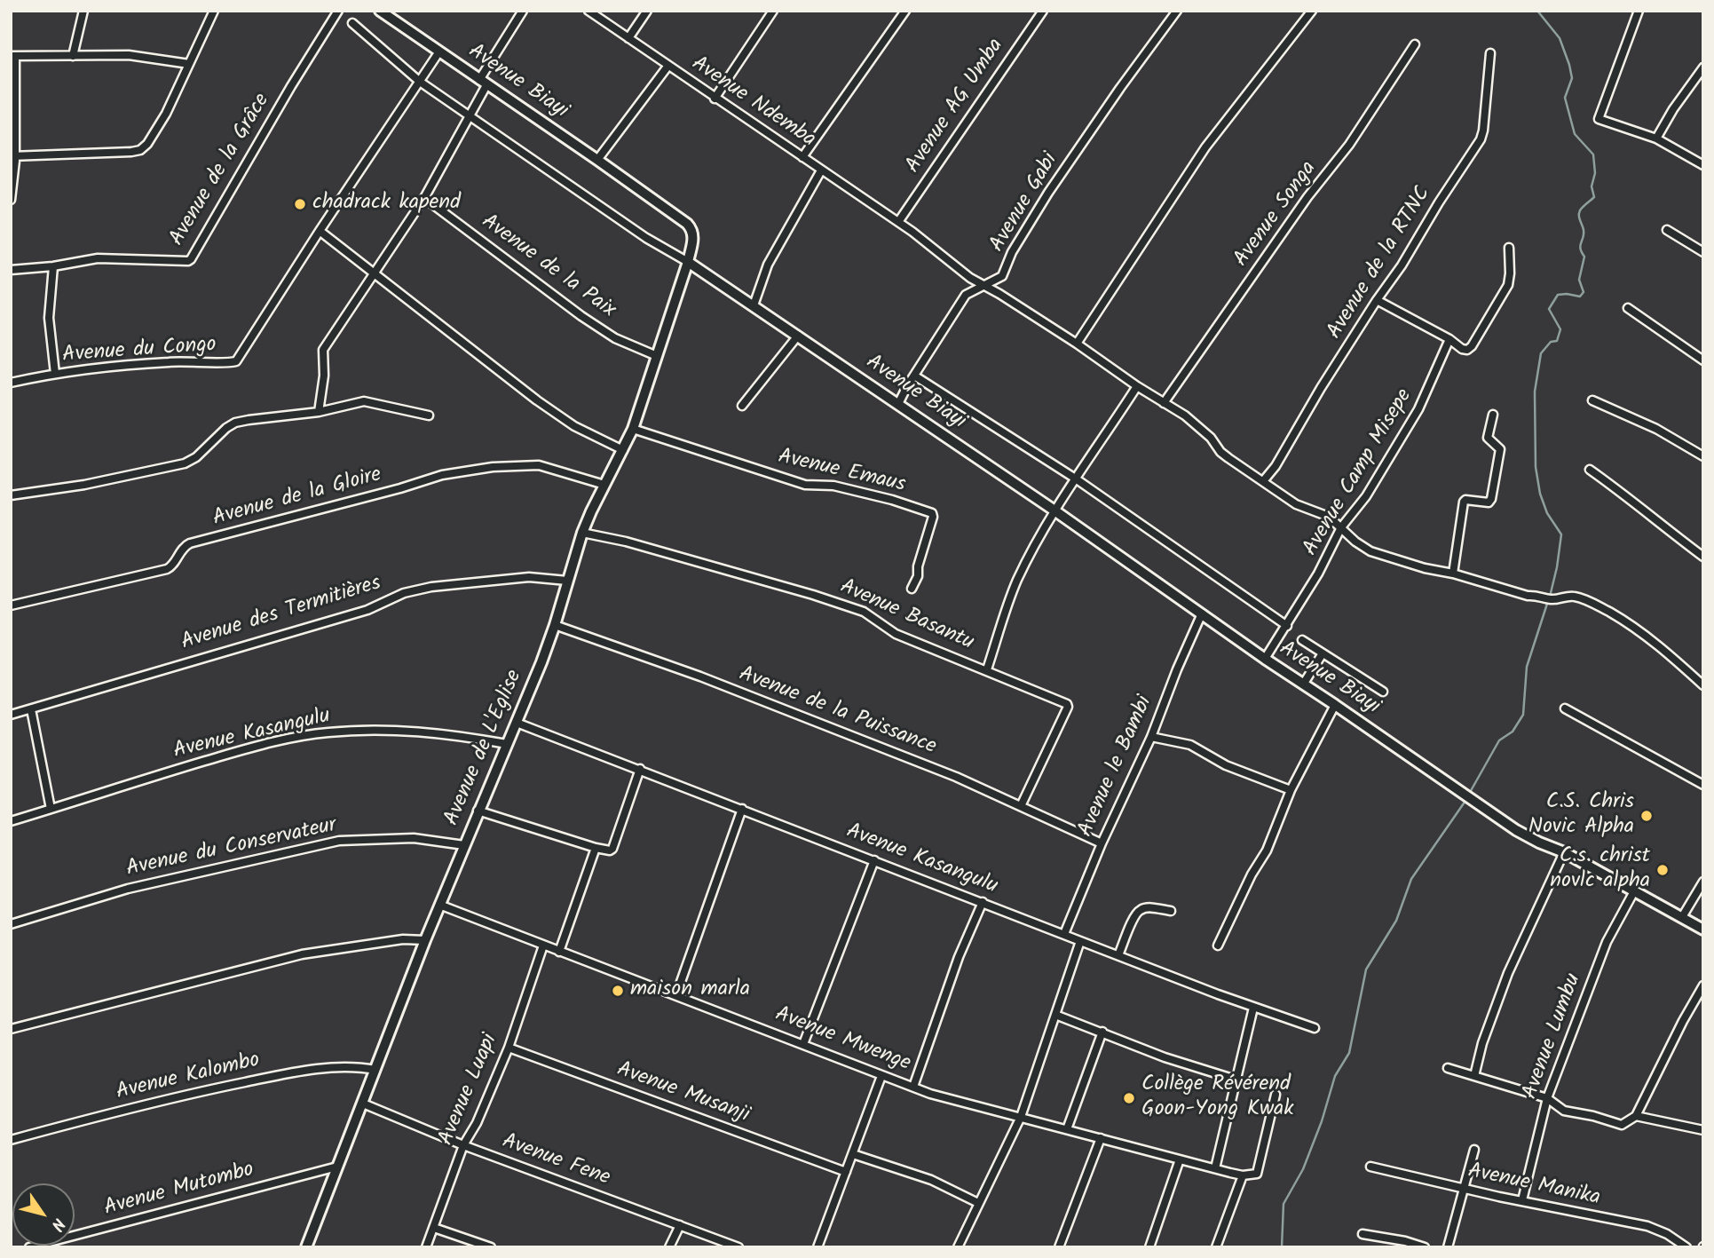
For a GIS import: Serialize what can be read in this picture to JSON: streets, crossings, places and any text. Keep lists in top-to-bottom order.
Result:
{
  "streets": {
    "street": [
      "Avenue Biayi",
      "Avenue Ndemba",
      "Avenue AG Umba",
      "Avenue de la Grâce",
      "Avenue Gabi",
      "Avenue Songa",
      "Avenue de la RTNC",
      "Avenue de la Paix",
      "Avenue du Congo",
      "Avenue Emaus",
      "Avenue Camp Misepe",
      "Avenue de la Gloire",
      "Avenue des Termitières",
      "Avenue Basantu",
      "Avenue de la Puissance",
      "Avenue Kasangulu",
      "Avenue de L'Eglise",
      "Avenue le Bambi",
      "Avenue du Conservateur",
      "Avenue Lumbu",
      "Avenue Mwenge",
      "Avenue Kalombo",
      "Avenue Luapi",
      "Avenue Musanji",
      "Avenue Fene",
      "Avenue Manika",
      "Avenue Mutombo"
    ]
  },
  "crossings": [
    ["Avenue Biayi", "Avenue Gabi"],
    ["Avenue Biayi", "Avenue du Congo"],
    ["Avenue Biayi", "Avenue Camp Misepe"],
    ["Avenue Biayi", "Avenue de L'Eglise"],
    ["Avenue Biayi", "Avenue le Bambi"],
    ["Avenue Biayi", "Avenue Lumbu"],
    ["Avenue Ndemba", "Avenue AG Umba"],
    ["Avenue Ndemba", "Avenue Gabi"],
    ["Avenue Ndemba", "Avenue Songa"],
    ["Avenue Ndemba", "Avenue de la RTNC"],
    ["Avenue Ndemba", "Avenue Camp Misepe"],
    ["Avenue de la Paix", "Avenue de L'Eglise"],
    ["Avenue Emaus", "Avenue de L'Eglise"],
    ["Avenue de la Gloire", "Avenue de L'Eglise"],
    ["Avenue des Termitières", "Avenue de L'Eglise"],
    ["Avenue Basantu", "Avenue de la Puissance"],
    ["Avenue Basantu", "Avenue de L'Eglise"],
    ["Avenue de la Puissance", "Avenue de L'Eglise"],
    ["Avenue de la Puissance", "Avenue le Bambi"],
    ["Avenue Kasangulu", "Avenue de L'Eglise"],
    ["Avenue Kasangulu", "Avenue le Bambi"],
    ["Avenue de L'Eglise", "Avenue du Conservateur"],
    ["Avenue de L'Eglise", "Avenue Mwenge"],
    ["Avenue de L'Eglise", "Avenue Kalombo"],
    ["Avenue de L'Eglise", "Avenue Fene"],
    ["Avenue de L'Eglise", "Avenue Mutombo"],
    ["Avenue Lumbu", "Avenue Manika"],
    ["Avenue Mwenge", "Avenue Luapi"],
    ["Avenue Luapi", "Avenue Musanji"],
    ["Avenue Luapi", "Avenue Fene"]
  ],
  "places": [
    "chadrack kapend",
    "C.S. Chris Novic Alpha",
    "C.s. christ novlc alpha",
    "maison marla",
    "Collège Révérend Goon-Yong Kwak"
  ],
  "north": "bottom right"
}
